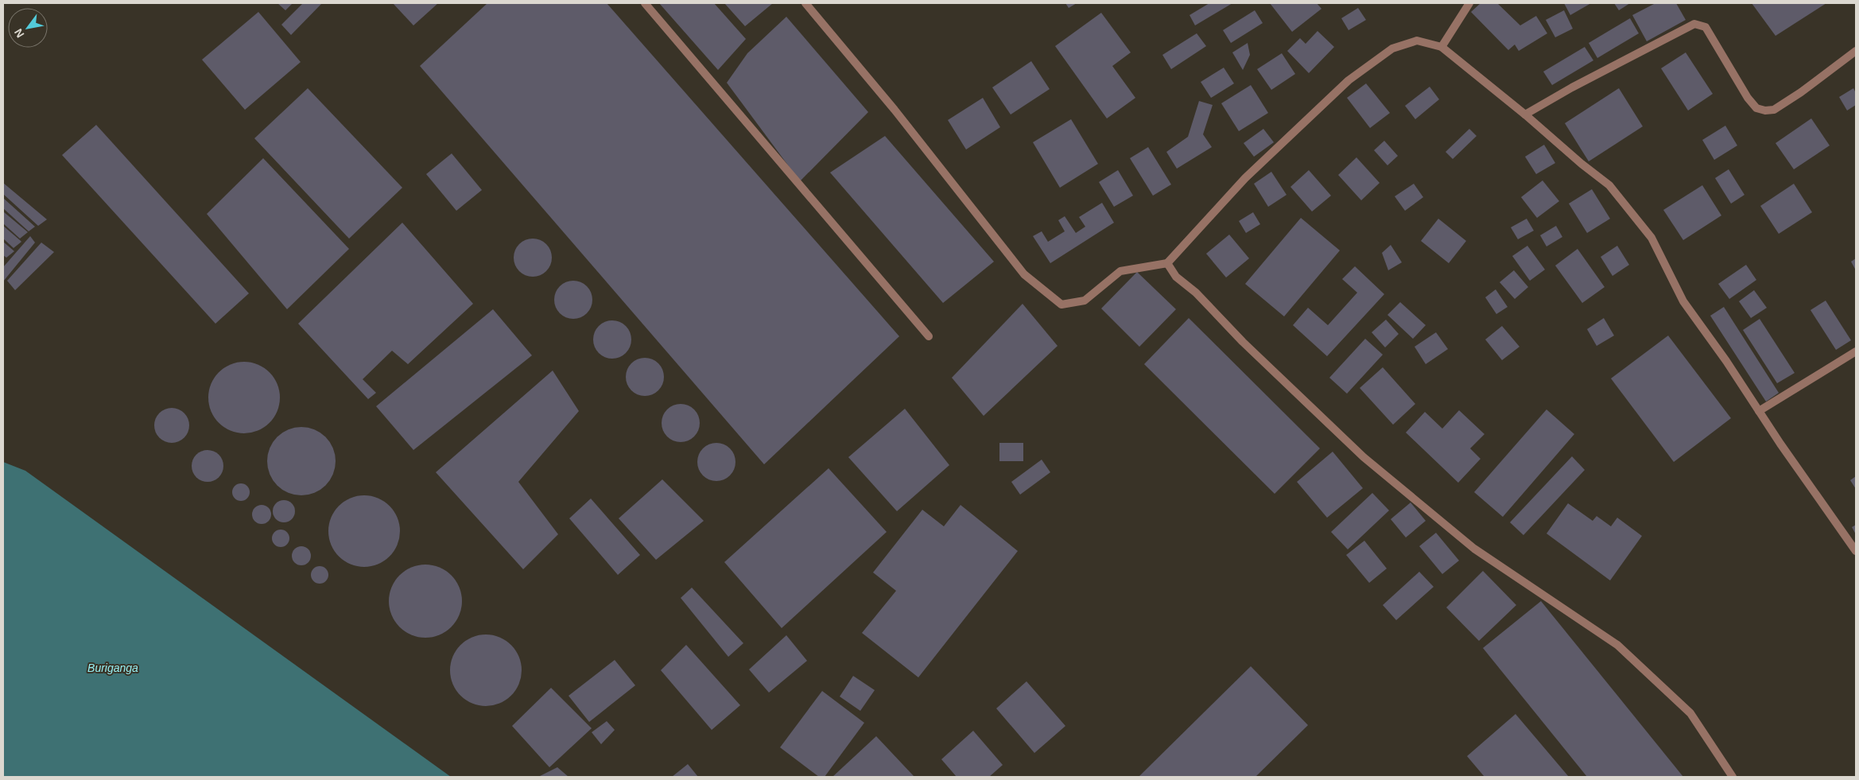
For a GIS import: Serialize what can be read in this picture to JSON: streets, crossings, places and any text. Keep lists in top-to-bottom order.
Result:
{
  "water": ["Buriganga"],
  "north": "bottom left"
}
